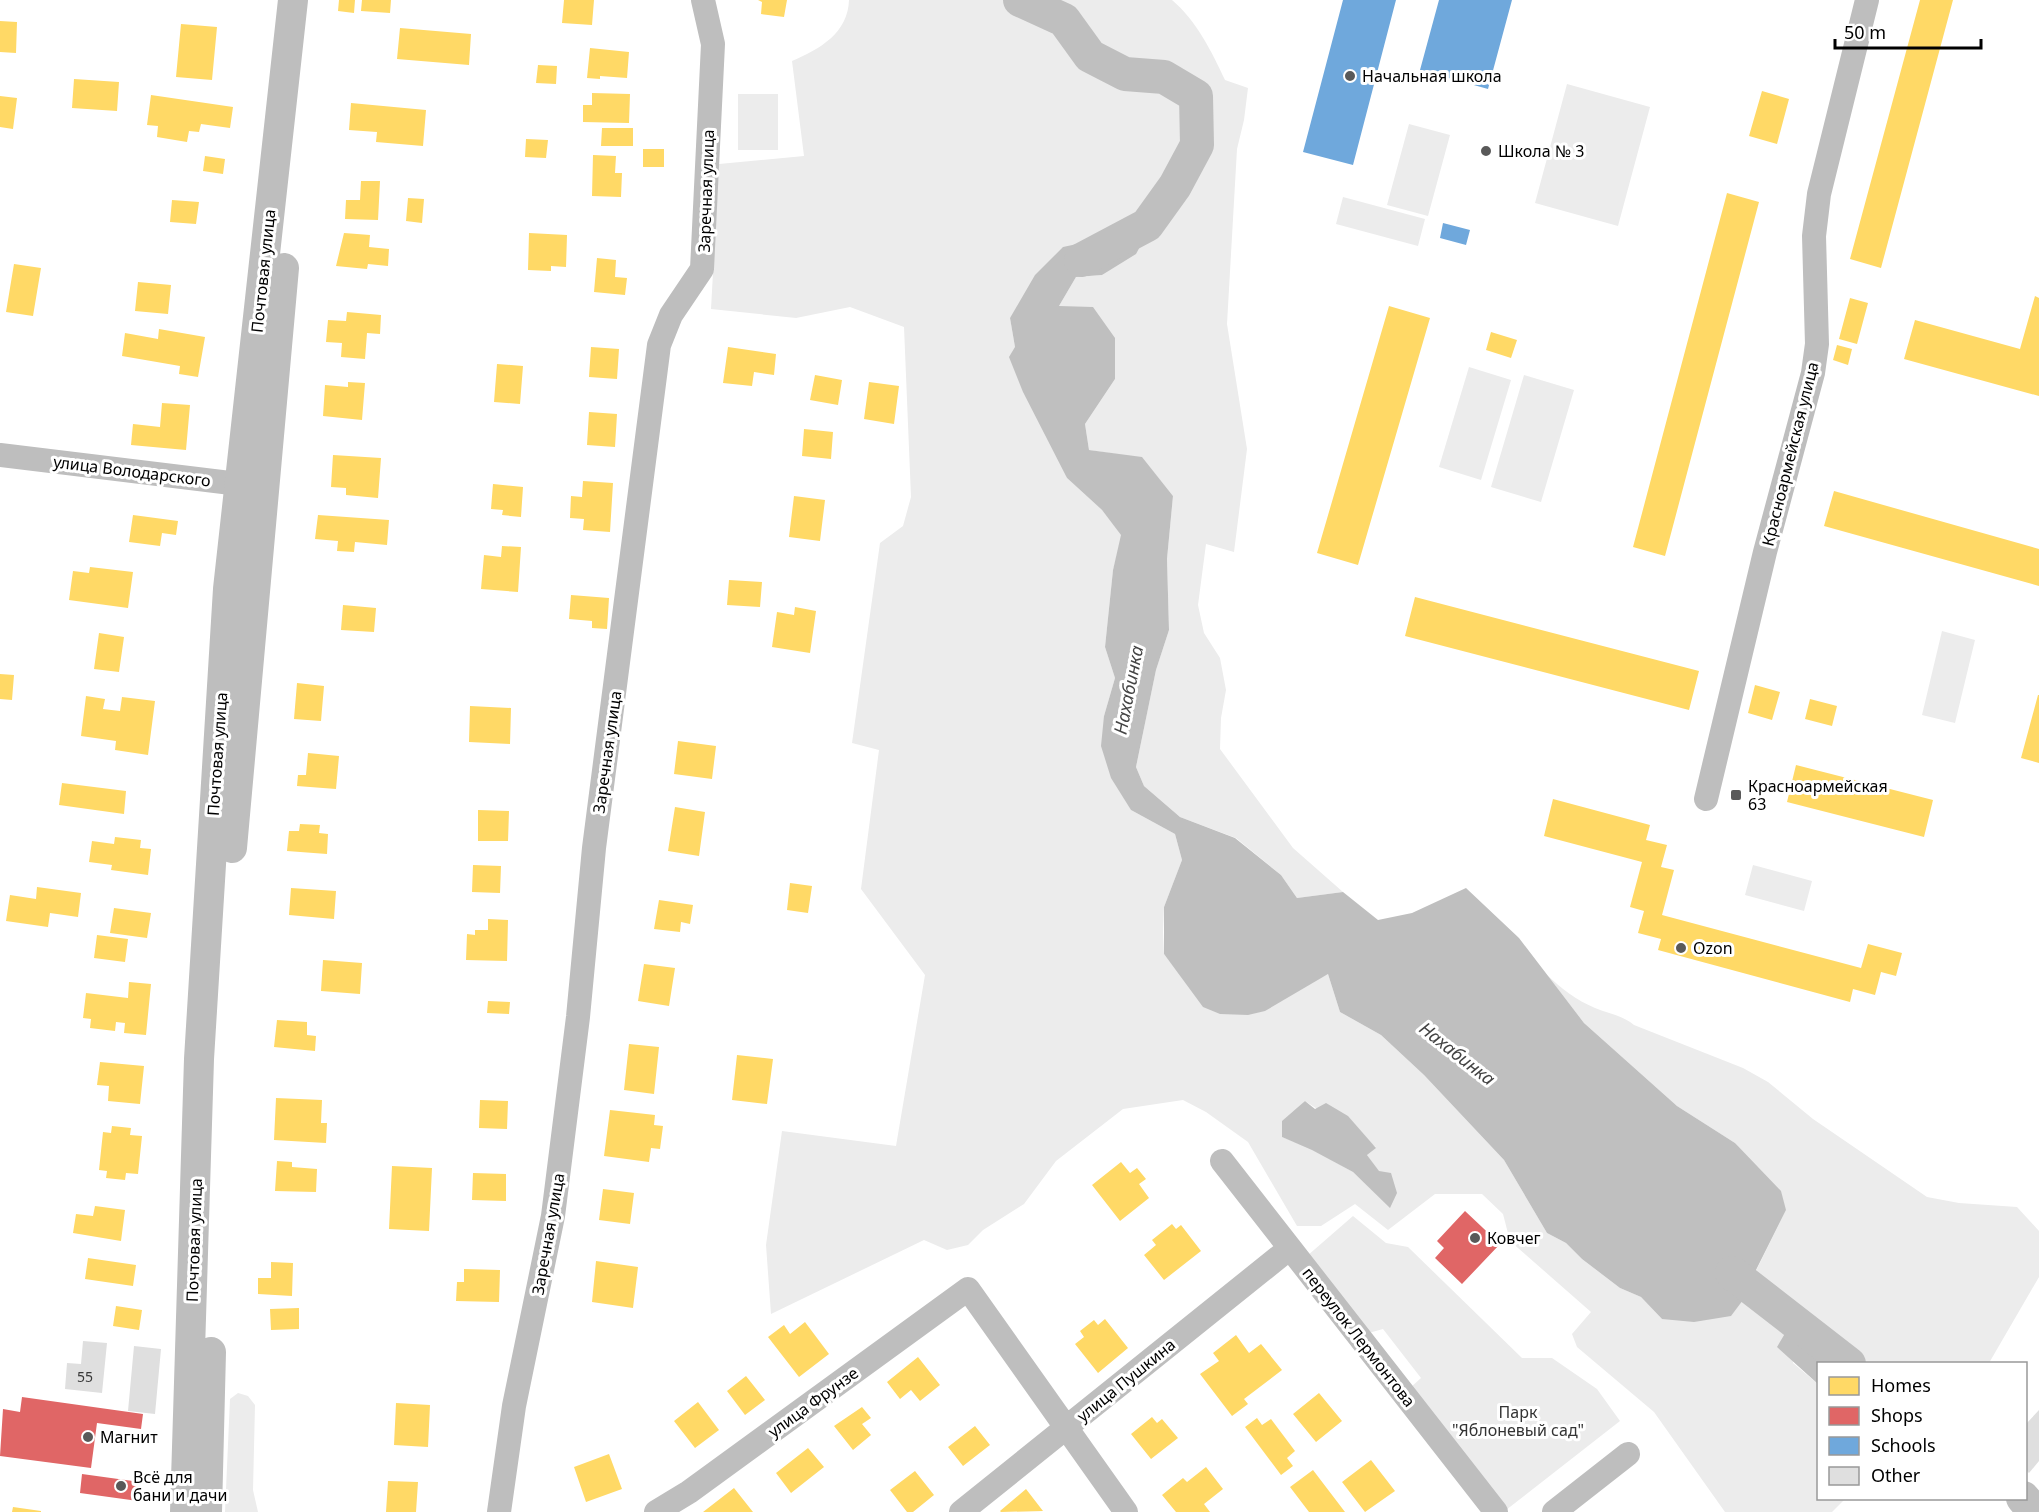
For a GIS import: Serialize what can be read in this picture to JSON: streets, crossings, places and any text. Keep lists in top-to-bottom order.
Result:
{
  "streets": {
    "main road": ["Почтовая улица"],
    "street": [
      "Заречная улица",
      "Красноармейская улица",
      "улица Володарского",
      "переулок Лермонтова",
      "улица Пушкина",
      "улица Фрунзе"
    ]
  },
  "crossings": [
    ["Почтовая улица", "улица Володарского"],
    ["переулок Лермонтова", "улица Пушкина"],
    ["улица Пушкина", "улица Фрунзе"]
  ],
  "water": ["Нахабинка"],
  "parks": ["Парк \"Яблоневый сад\""],
  "places": {
    "other": [
      "Начальная школа",
      "Школа № 3",
      "Ozon",
      "Ковчег",
      "Магнит",
      "Всё для бани и дачи"
    ],
    "transit": ["Красноармейская 63"]
  },
  "house_numbers": ["55"],
  "legend": [
    "Homes",
    "Shops",
    "Schools",
    "Other"
  ],
  "scale_bar": "50 m"
}
